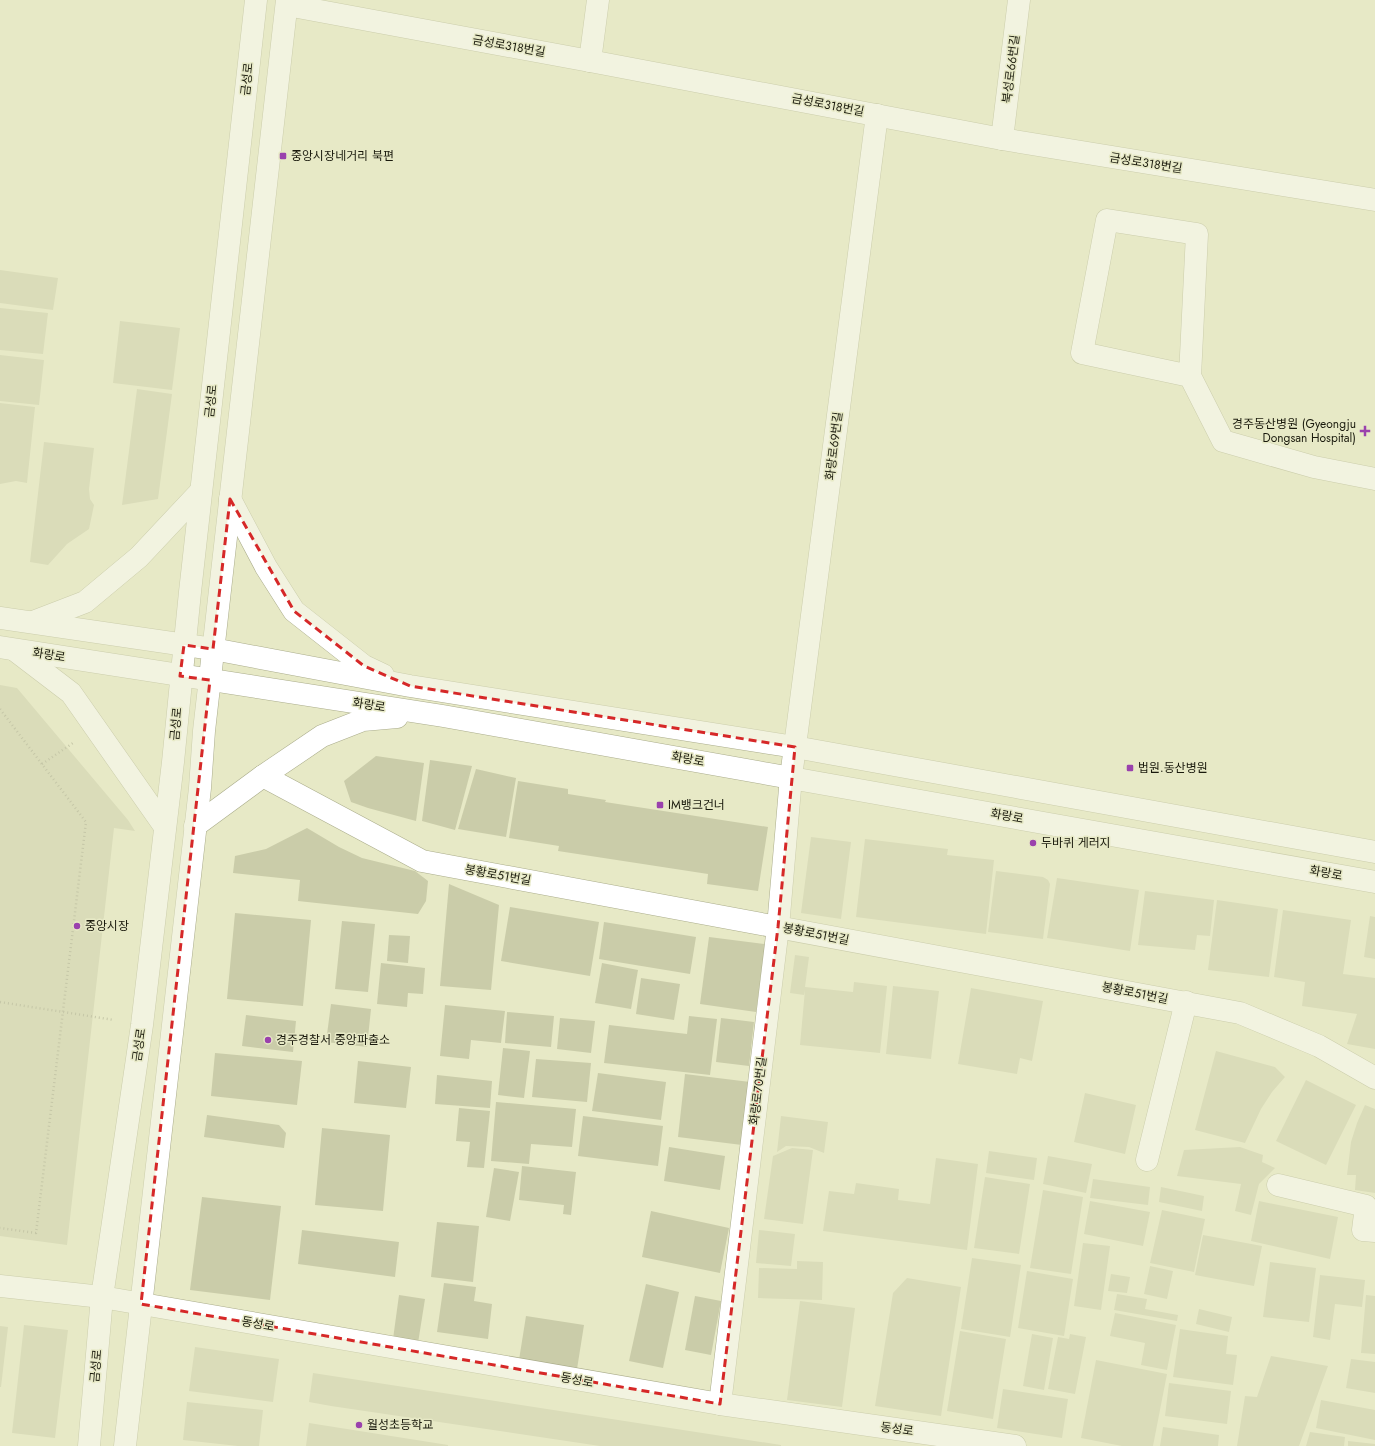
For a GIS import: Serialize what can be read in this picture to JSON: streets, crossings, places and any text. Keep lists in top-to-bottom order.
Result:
{
  "streets": {
    "street": [
      "금성로318번길",
      "북성로66번길",
      "금성로",
      "화랑로69번길",
      "화랑로",
      "봉황로51번길",
      "화랑로70번길",
      "동성로"
    ]
  },
  "crossings": [
    ["금성로318번길", "북성로66번길"],
    ["금성로318번길", "화랑로69번길"],
    ["금성로", "화랑로"],
    ["금성로", "동성로"],
    ["화랑로69번길", "화랑로"],
    ["화랑로69번길", "화랑로70번길"],
    ["화랑로", "화랑로70번길"],
    ["봉황로51번길", "화랑로70번길"],
    ["화랑로70번길", "동성로"]
  ],
  "places": {
    "transit": ["중앙시장네거리 북편", "법원.동산병원", "IM뱅크건너"],
    "health": ["경주동산병원 (Gyeongju Dongsan Hospital)"],
    "other": [
      "두바퀴 게러지",
      "중앙시장",
      "경주경찰서 중앙파출소",
      "월성초등학교"
    ]
  }
}
